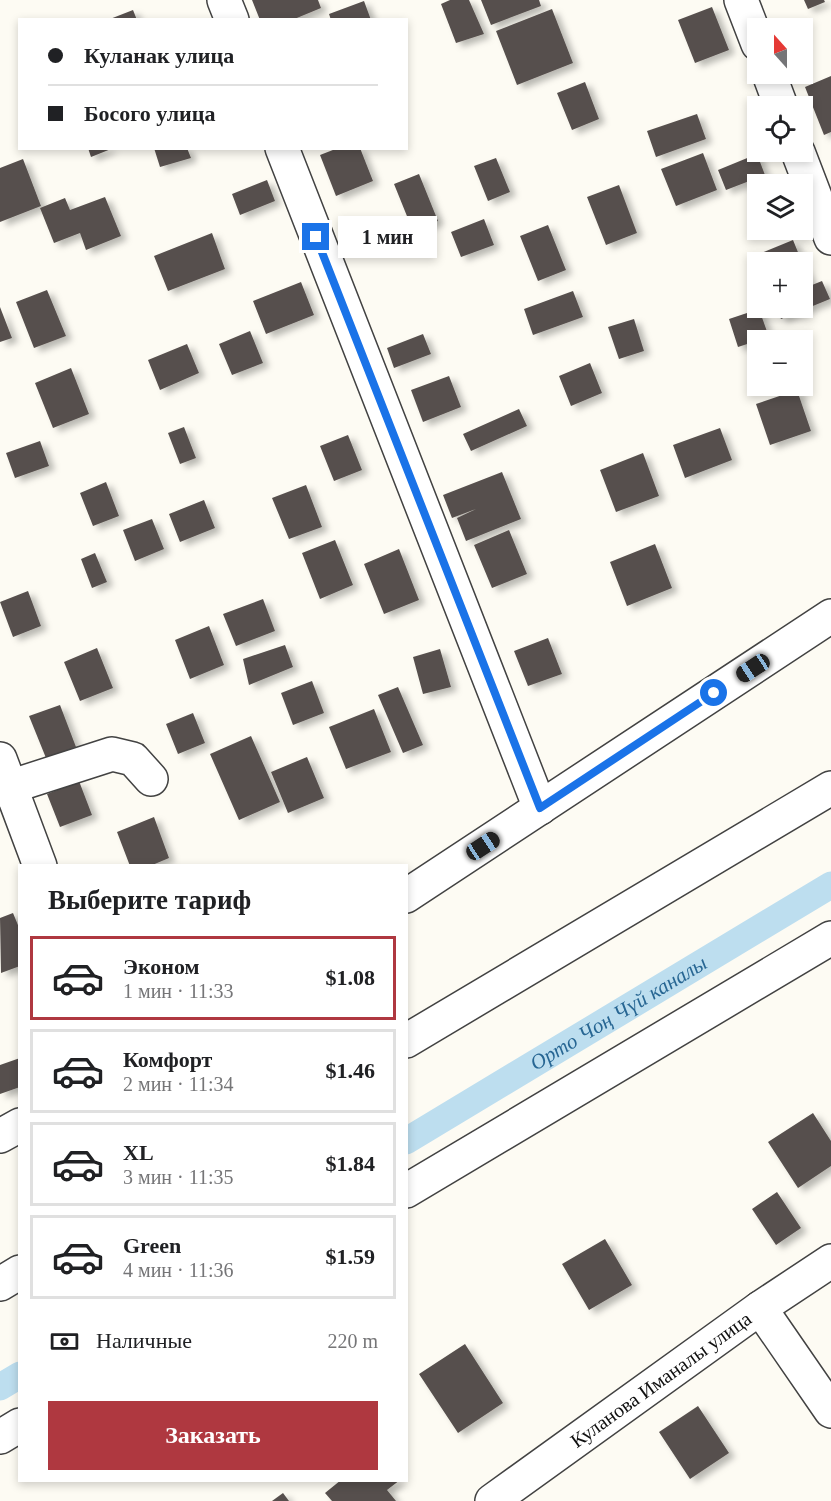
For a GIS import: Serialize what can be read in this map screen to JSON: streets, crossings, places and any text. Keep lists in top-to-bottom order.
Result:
{
  "streets": {
    "street": ["Куланова Иманалы улица"]
  },
  "water": ["Орто Чоң Чүй каналы"],
  "north": "top",
  "page": {
    "map_buttons": ["+", "−"],
    "banner": ["Куланак улица", "Босого улица"],
    "bubble": "1 мин",
    "heading": "Выберите тариф",
    "list": [
      {
        "name": "Эконом",
        "note": "1 мин · 11:33",
        "value": "$1.08"
      },
      {
        "name": "Комфорт",
        "note": "2 мин · 11:34",
        "value": "$1.46"
      },
      {
        "name": "XL",
        "note": "3 мин · 11:35",
        "value": "$1.84"
      },
      {
        "name": "Green",
        "note": "4 мин · 11:36",
        "value": "$1.59"
      }
    ],
    "pay": ["Наличные", "220 m"],
    "buttons": "Заказать"
  }
}
